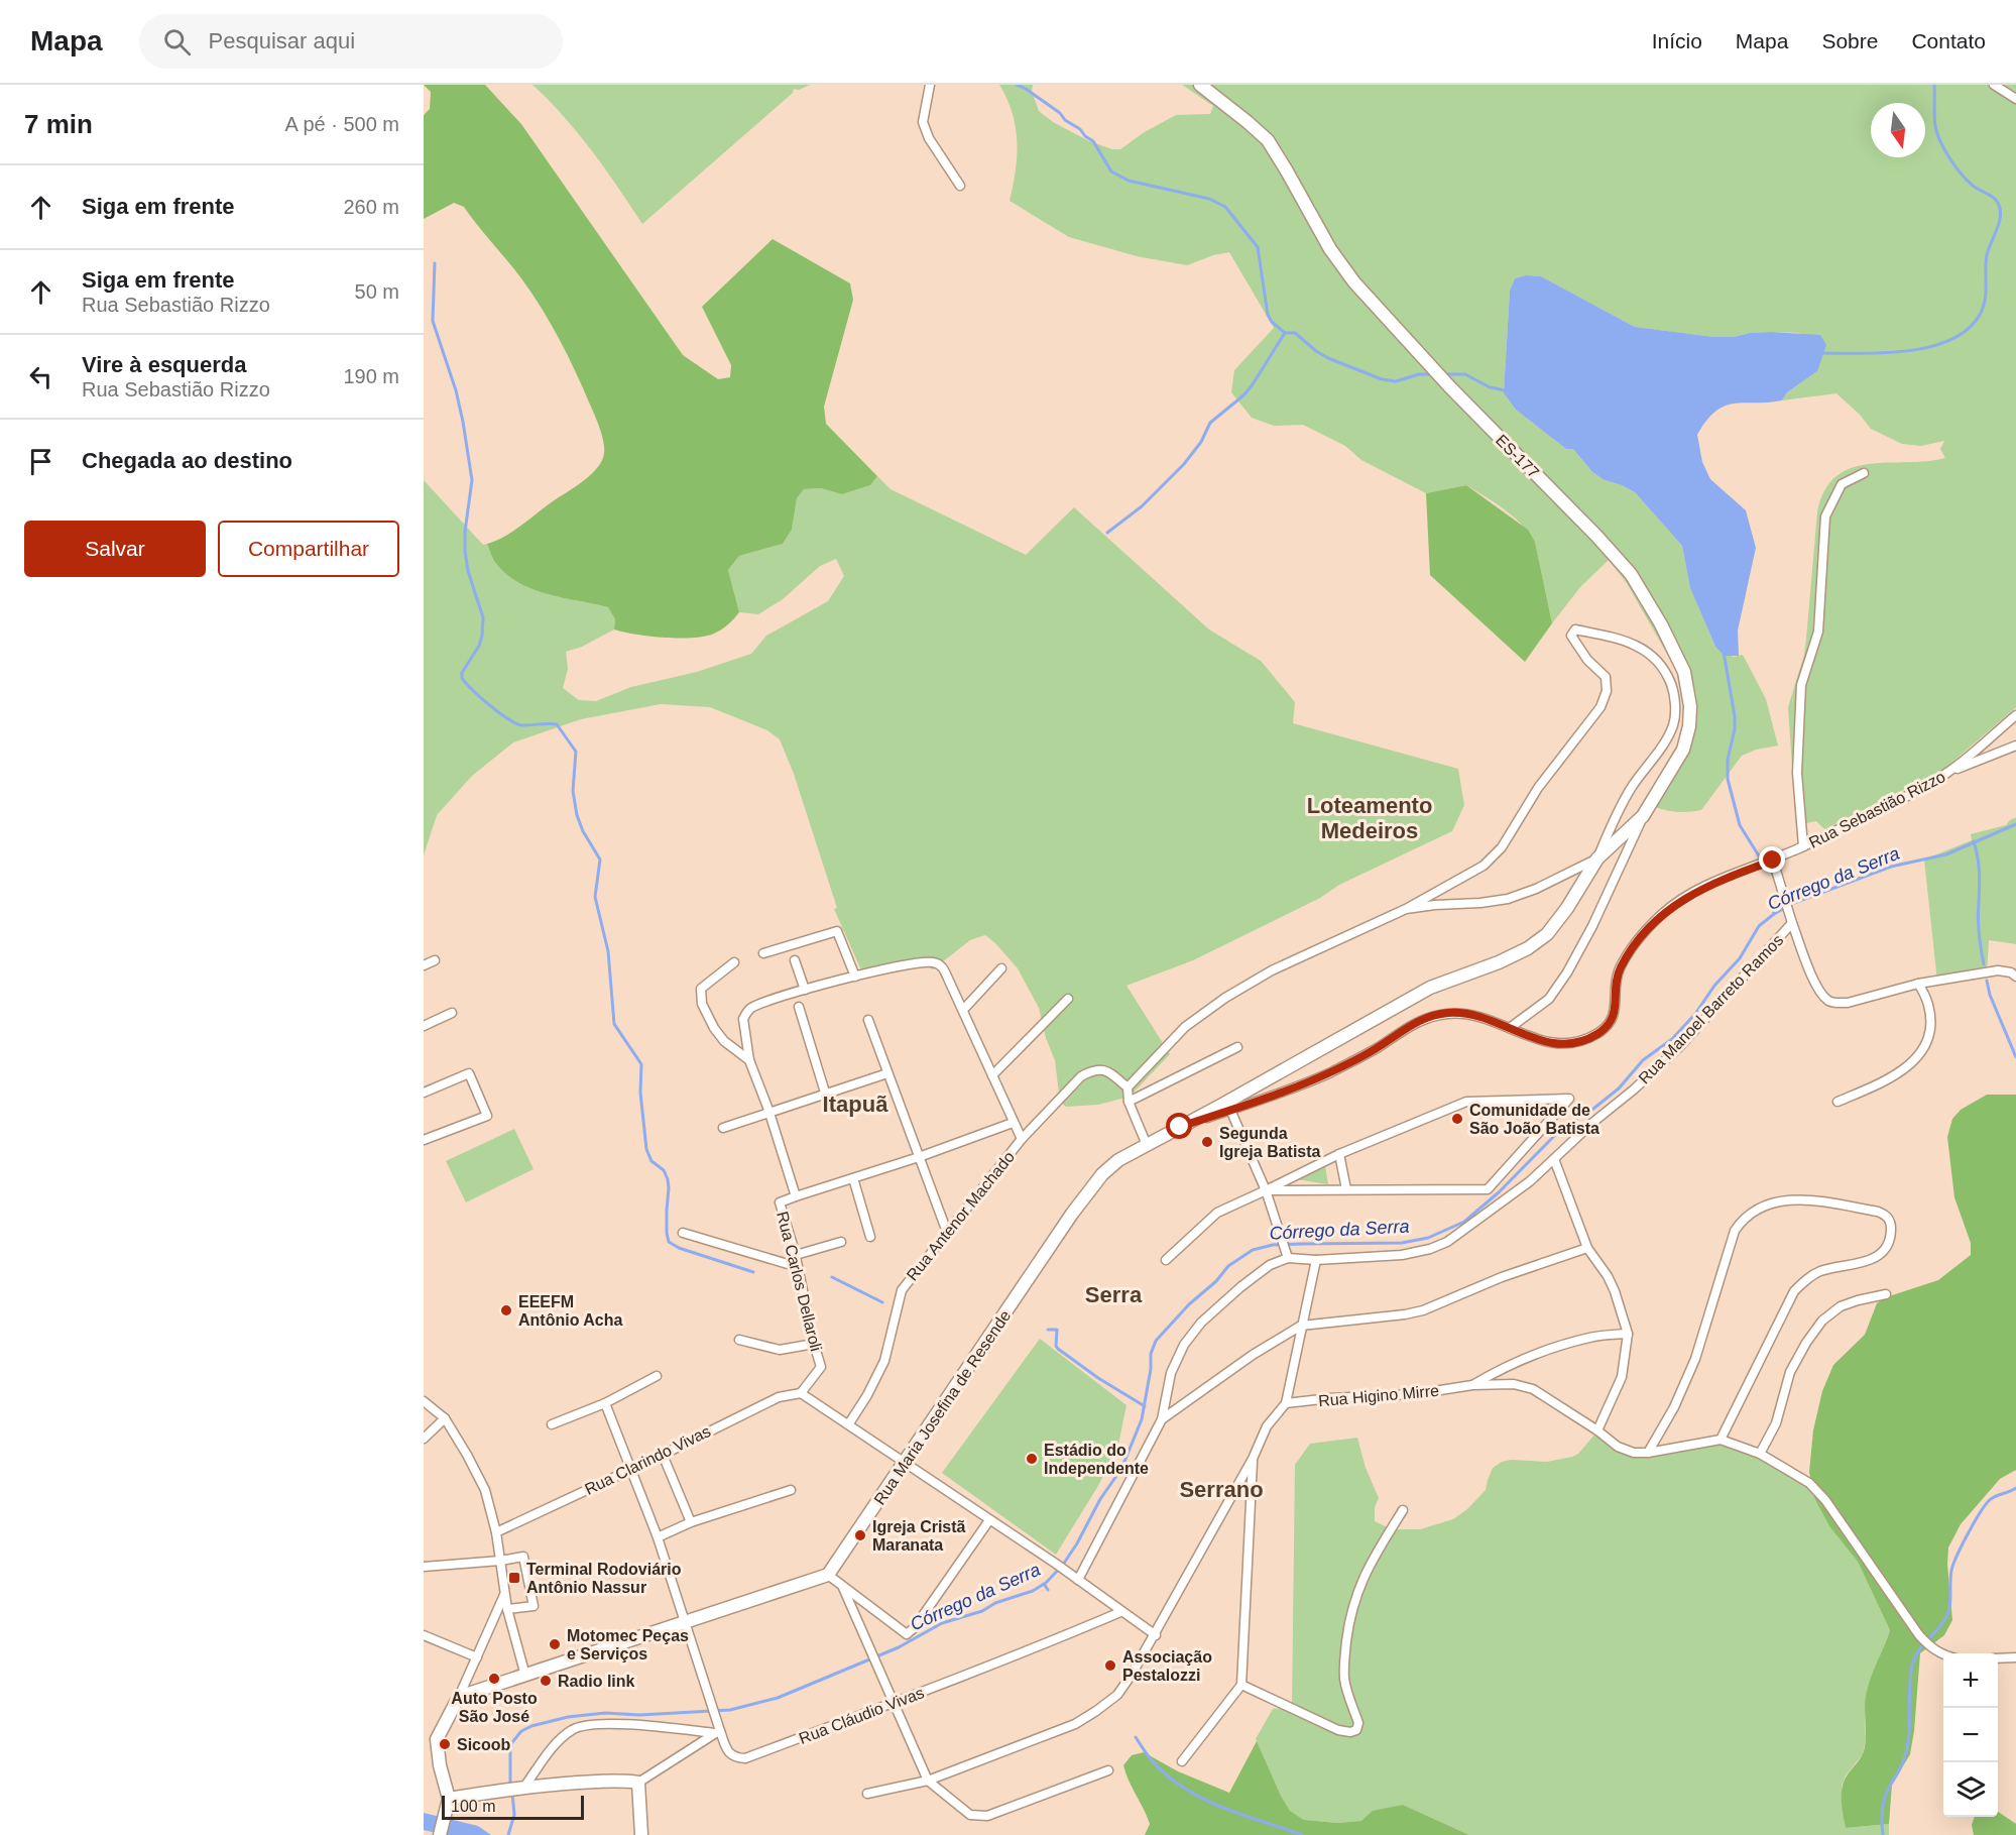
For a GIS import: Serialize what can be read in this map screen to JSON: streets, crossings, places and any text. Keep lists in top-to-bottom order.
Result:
{
  "streets": {
    "main road": ["ES-177", "Rua Maria Josefina de Resende"],
    "street": [
      "Rua Sebastião Rizzo",
      "Rua Manoel Barreto Ramos",
      "Rua Antenor Machado",
      "Rua Carlos Dellaroli",
      "Rua Higino Mirre",
      "Rua Clarindo Vivas",
      "Rua Cláudio Vivas"
    ]
  },
  "crossings": [
    ["ES-177", "Rua Maria Josefina de Resende"],
    ["Rua Sebastião Rizzo", "Rua Manoel Barreto Ramos"],
    ["Rua Sebastião Rizzo", "Rua Maria Josefina de Resende"],
    ["Rua Carlos Dellaroli", "Rua Clarindo Vivas"],
    ["Rua Clarindo Vivas", "Rua Cláudio Vivas"]
  ],
  "districts": [
    "Loteamento Medeiros",
    "Itapuã",
    "Serra",
    "Serrano"
  ],
  "water": ["Córrego da Serra"],
  "places": {
    "other": [
      "Comunidade de São João Batista",
      "Segunda Igreja Batista",
      "EEEFM Antônio Acha",
      "Estádio do Independente",
      "Igreja Cristã Maranata",
      "Motomec Peças e Serviços",
      "Associação Pestalozzi",
      "Auto Posto São José",
      "Radio link",
      "Sicoob"
    ],
    "transit": ["Terminal Rodoviário Antônio Nassur"]
  },
  "scale_bar": "100 m",
  "north": "bottom",
  "page": {
    "header": "Mapa",
    "search": "Pesquisar aqui",
    "nav": [
      "Início",
      "Mapa",
      "Sobre",
      "Contato"
    ],
    "heading": ["7 min", "A pé · 500 m"],
    "list": [
      ["Siga em frente", "260 m"],
      ["Siga em frente", "Rua Sebastião Rizzo", "50 m"],
      ["Vire à esquerda", "Rua Sebastião Rizzo", "190 m"],
      "Chegada ao destino"
    ],
    "buttons": ["Salvar", "Compartilhar"],
    "map_buttons": ["+", "−"],
    "scale": "100 m"
  }
}
